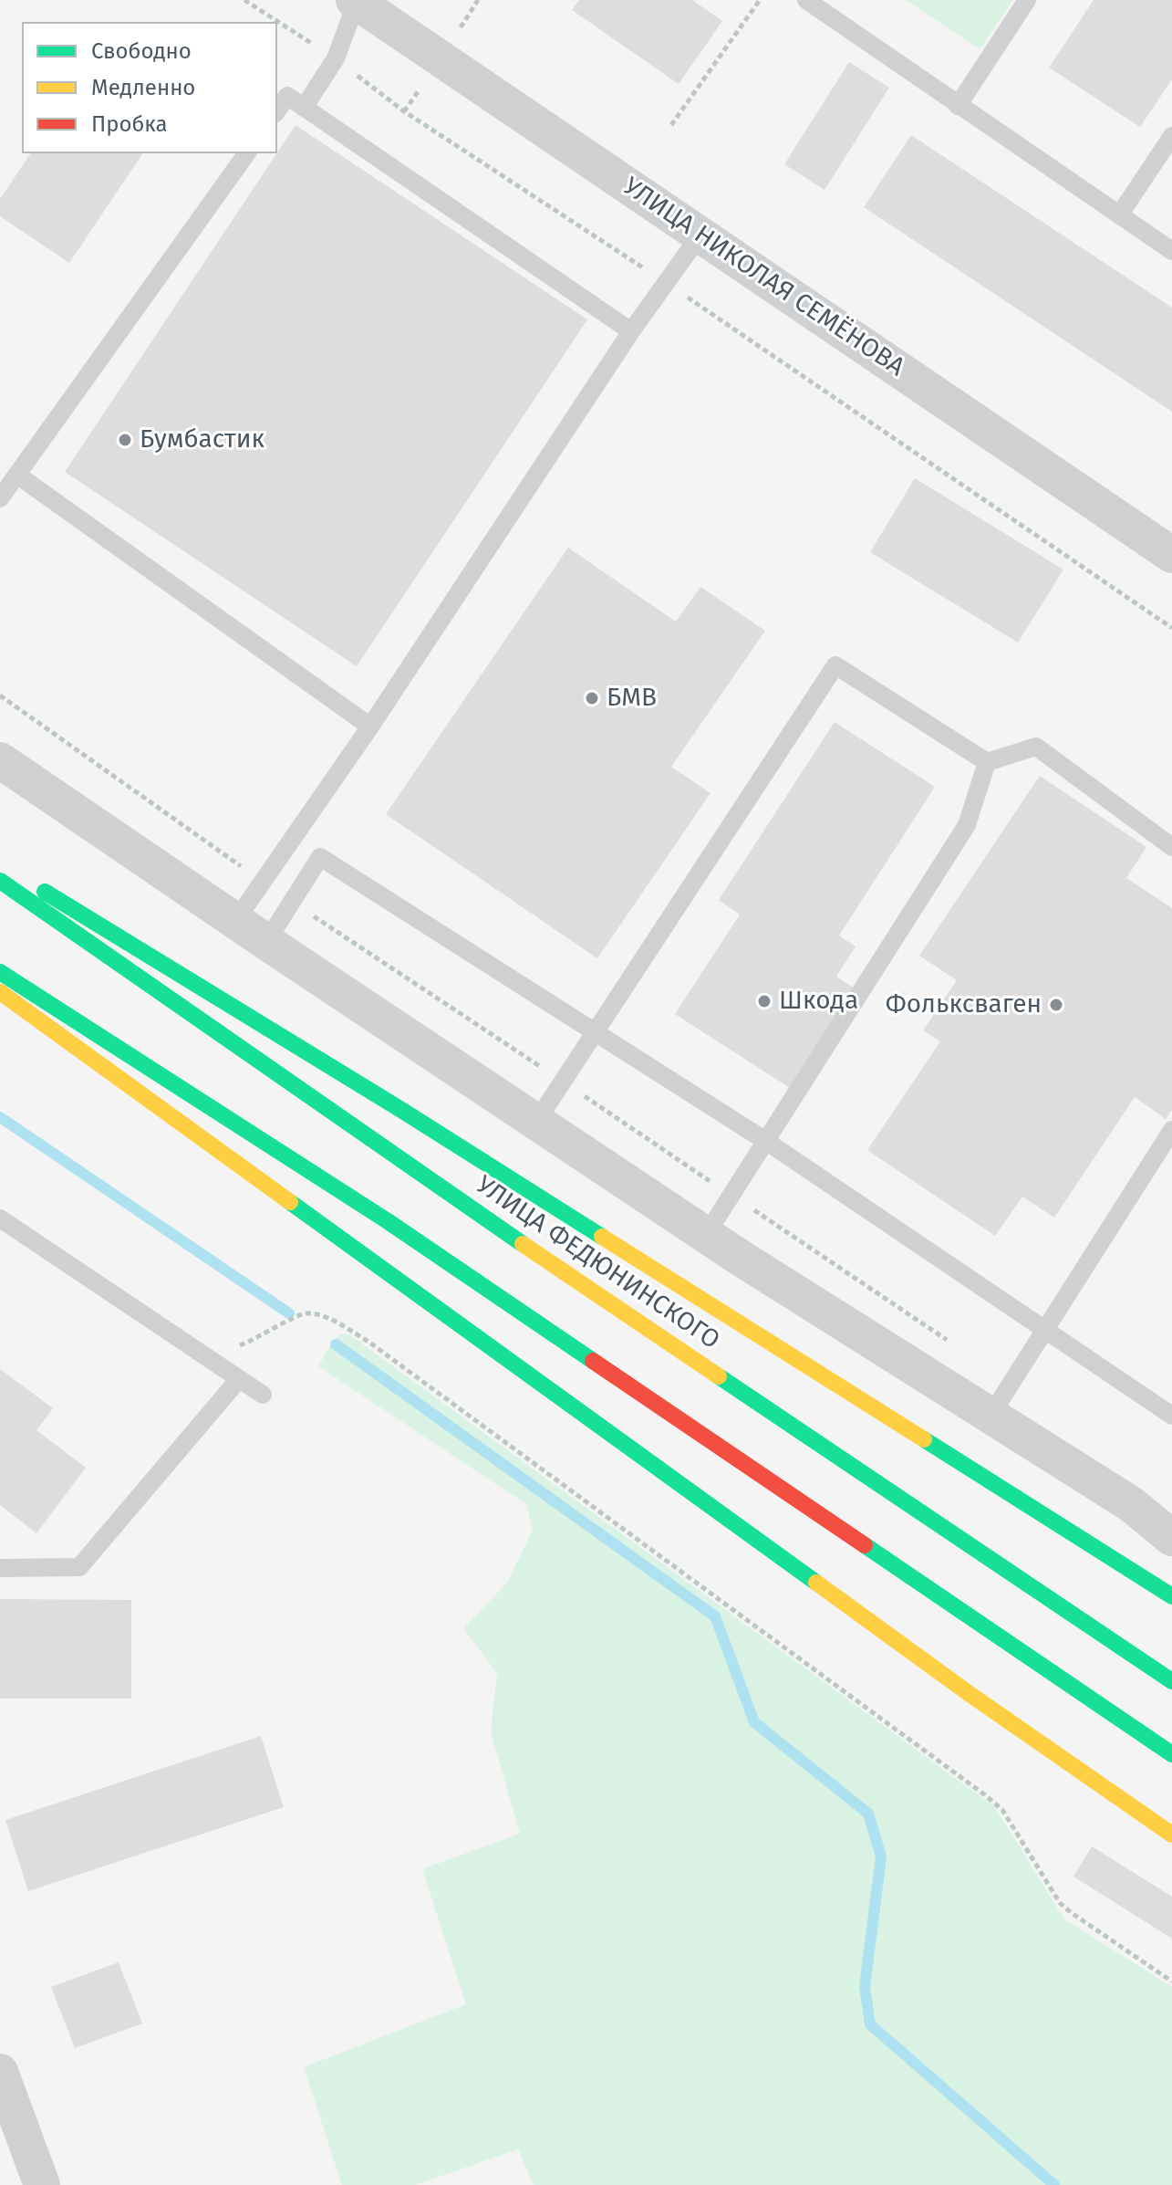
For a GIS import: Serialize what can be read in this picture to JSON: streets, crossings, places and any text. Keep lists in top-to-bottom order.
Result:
{
  "streets": {
    "main road": ["УЛИЦА ФЕДЮНИНСКОГО"],
    "street": ["УЛИЦА НИКОЛАЯ СЕМЁНОВА"]
  },
  "places": [
    "Бумбастик",
    "БМВ",
    "Шкода",
    "Фольксваген"
  ],
  "legend": ["Свободно", "Медленно", "Пробка"]
}
